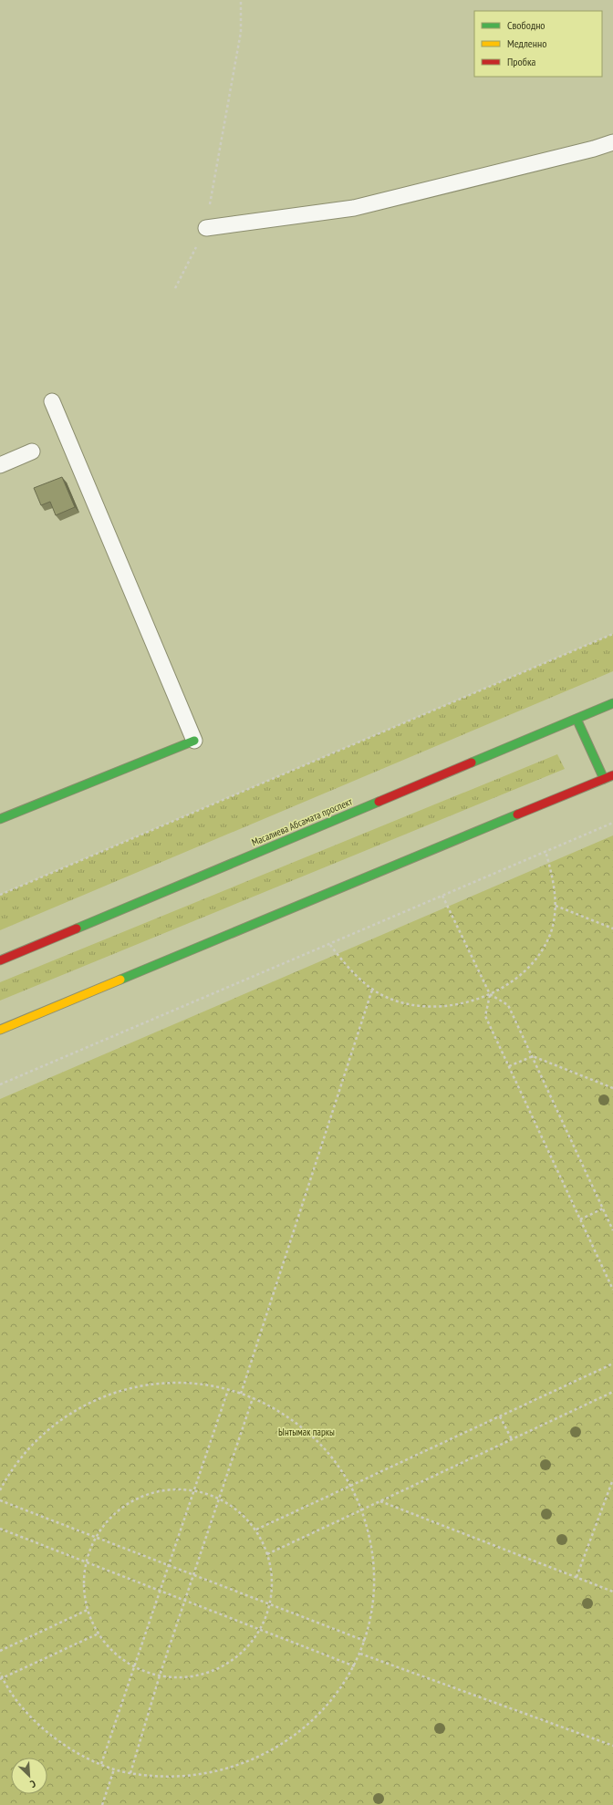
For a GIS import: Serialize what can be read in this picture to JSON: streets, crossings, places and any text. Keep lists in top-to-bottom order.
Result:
{
  "streets": {
    "main road": ["Масалиева Абсамата проспект"]
  },
  "parks": ["Ынтымак паркы"],
  "legend": ["Свободно", "Медленно", "Пробка"],
  "north": "bottom right"
}
